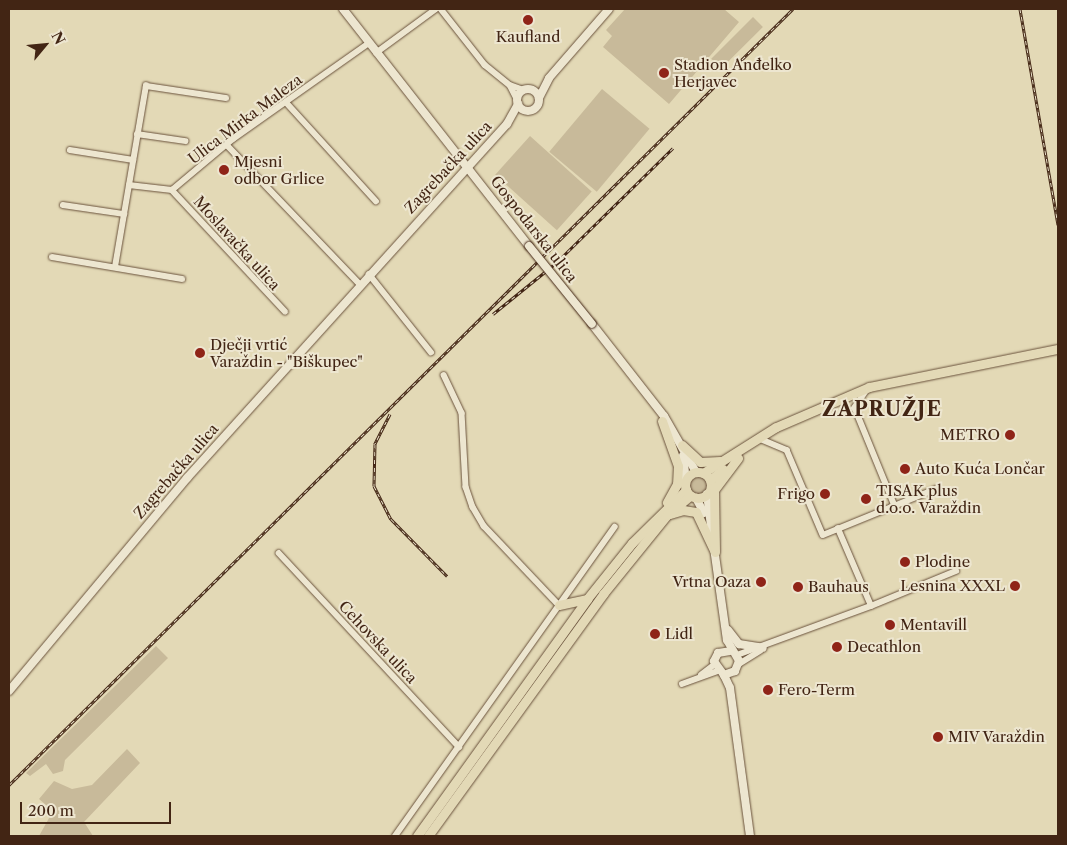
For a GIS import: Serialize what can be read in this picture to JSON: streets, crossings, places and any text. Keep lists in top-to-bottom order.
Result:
{
  "streets": {
    "main road": ["Zagrebačka ulica", "Gospodarska ulica"],
    "street": ["Ulica Mirka Maleza", "Moslavačka ulica", "Cehovska ulica"]
  },
  "crossings": [
    ["Ulica Mirka Maleza", "Gospodarska ulica"],
    ["Ulica Mirka Maleza", "Moslavačka ulica"],
    ["Zagrebačka ulica", "Gospodarska ulica"]
  ],
  "districts": ["ZAPRUŽJE"],
  "places": [
    "Kaufland",
    "Stadion Anđelko Herjavec",
    "Mjesni odbor Grlice",
    "Dječji vrtić Varaždin - \"Biškupec\"",
    "METRO",
    "Auto Kuća Lončar",
    "Frigo",
    "TISAK plus d.o.o. Varaždin",
    "Plodine",
    "Vrtna Oaza",
    "Lesnina XXXL",
    "Bauhaus",
    "Mentavill",
    "Lidl",
    "Decathlon",
    "Fero-Term",
    "MIV Varaždin"
  ],
  "scale_bar": "200 m",
  "north": "top right"
}
